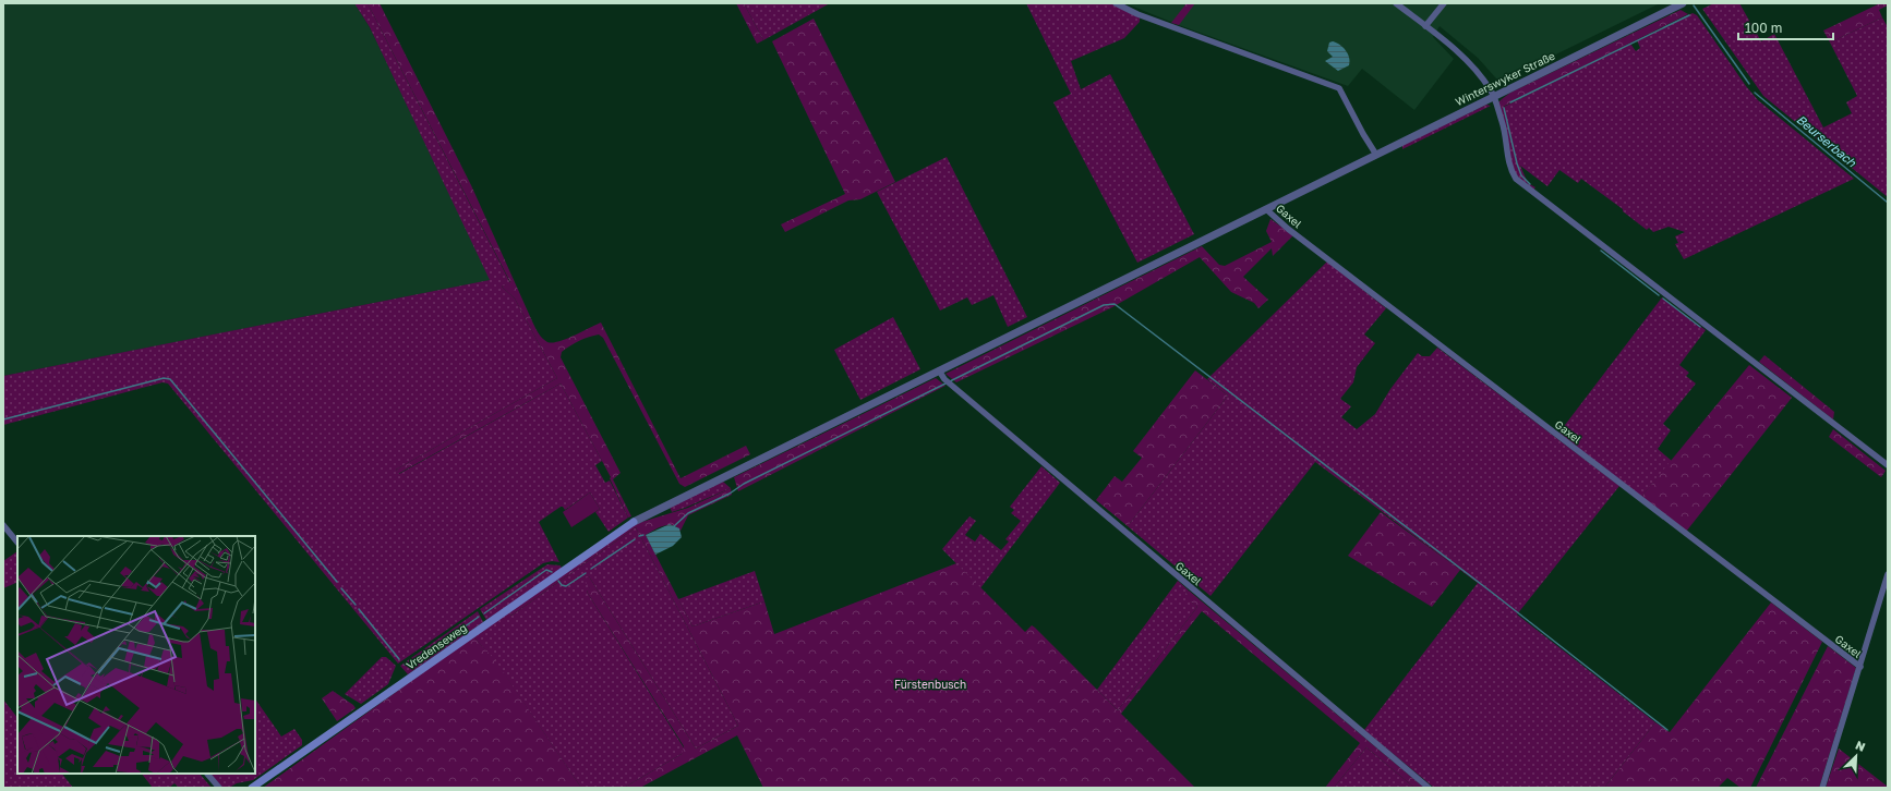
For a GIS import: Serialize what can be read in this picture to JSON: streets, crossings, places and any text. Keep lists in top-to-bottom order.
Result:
{
  "streets": {
    "main road": ["Vredenseweg"],
    "street": ["Winterswyker Straße", "Gaxel"]
  },
  "crossings": [
    ["Winterswyker Straße", "Gaxel"],
    ["Winterswyker Straße", "Vredenseweg"]
  ],
  "water": ["Beurserbach"],
  "parks": ["Fürstenbusch"],
  "scale_bar": "100 m",
  "north": "top right"
}
